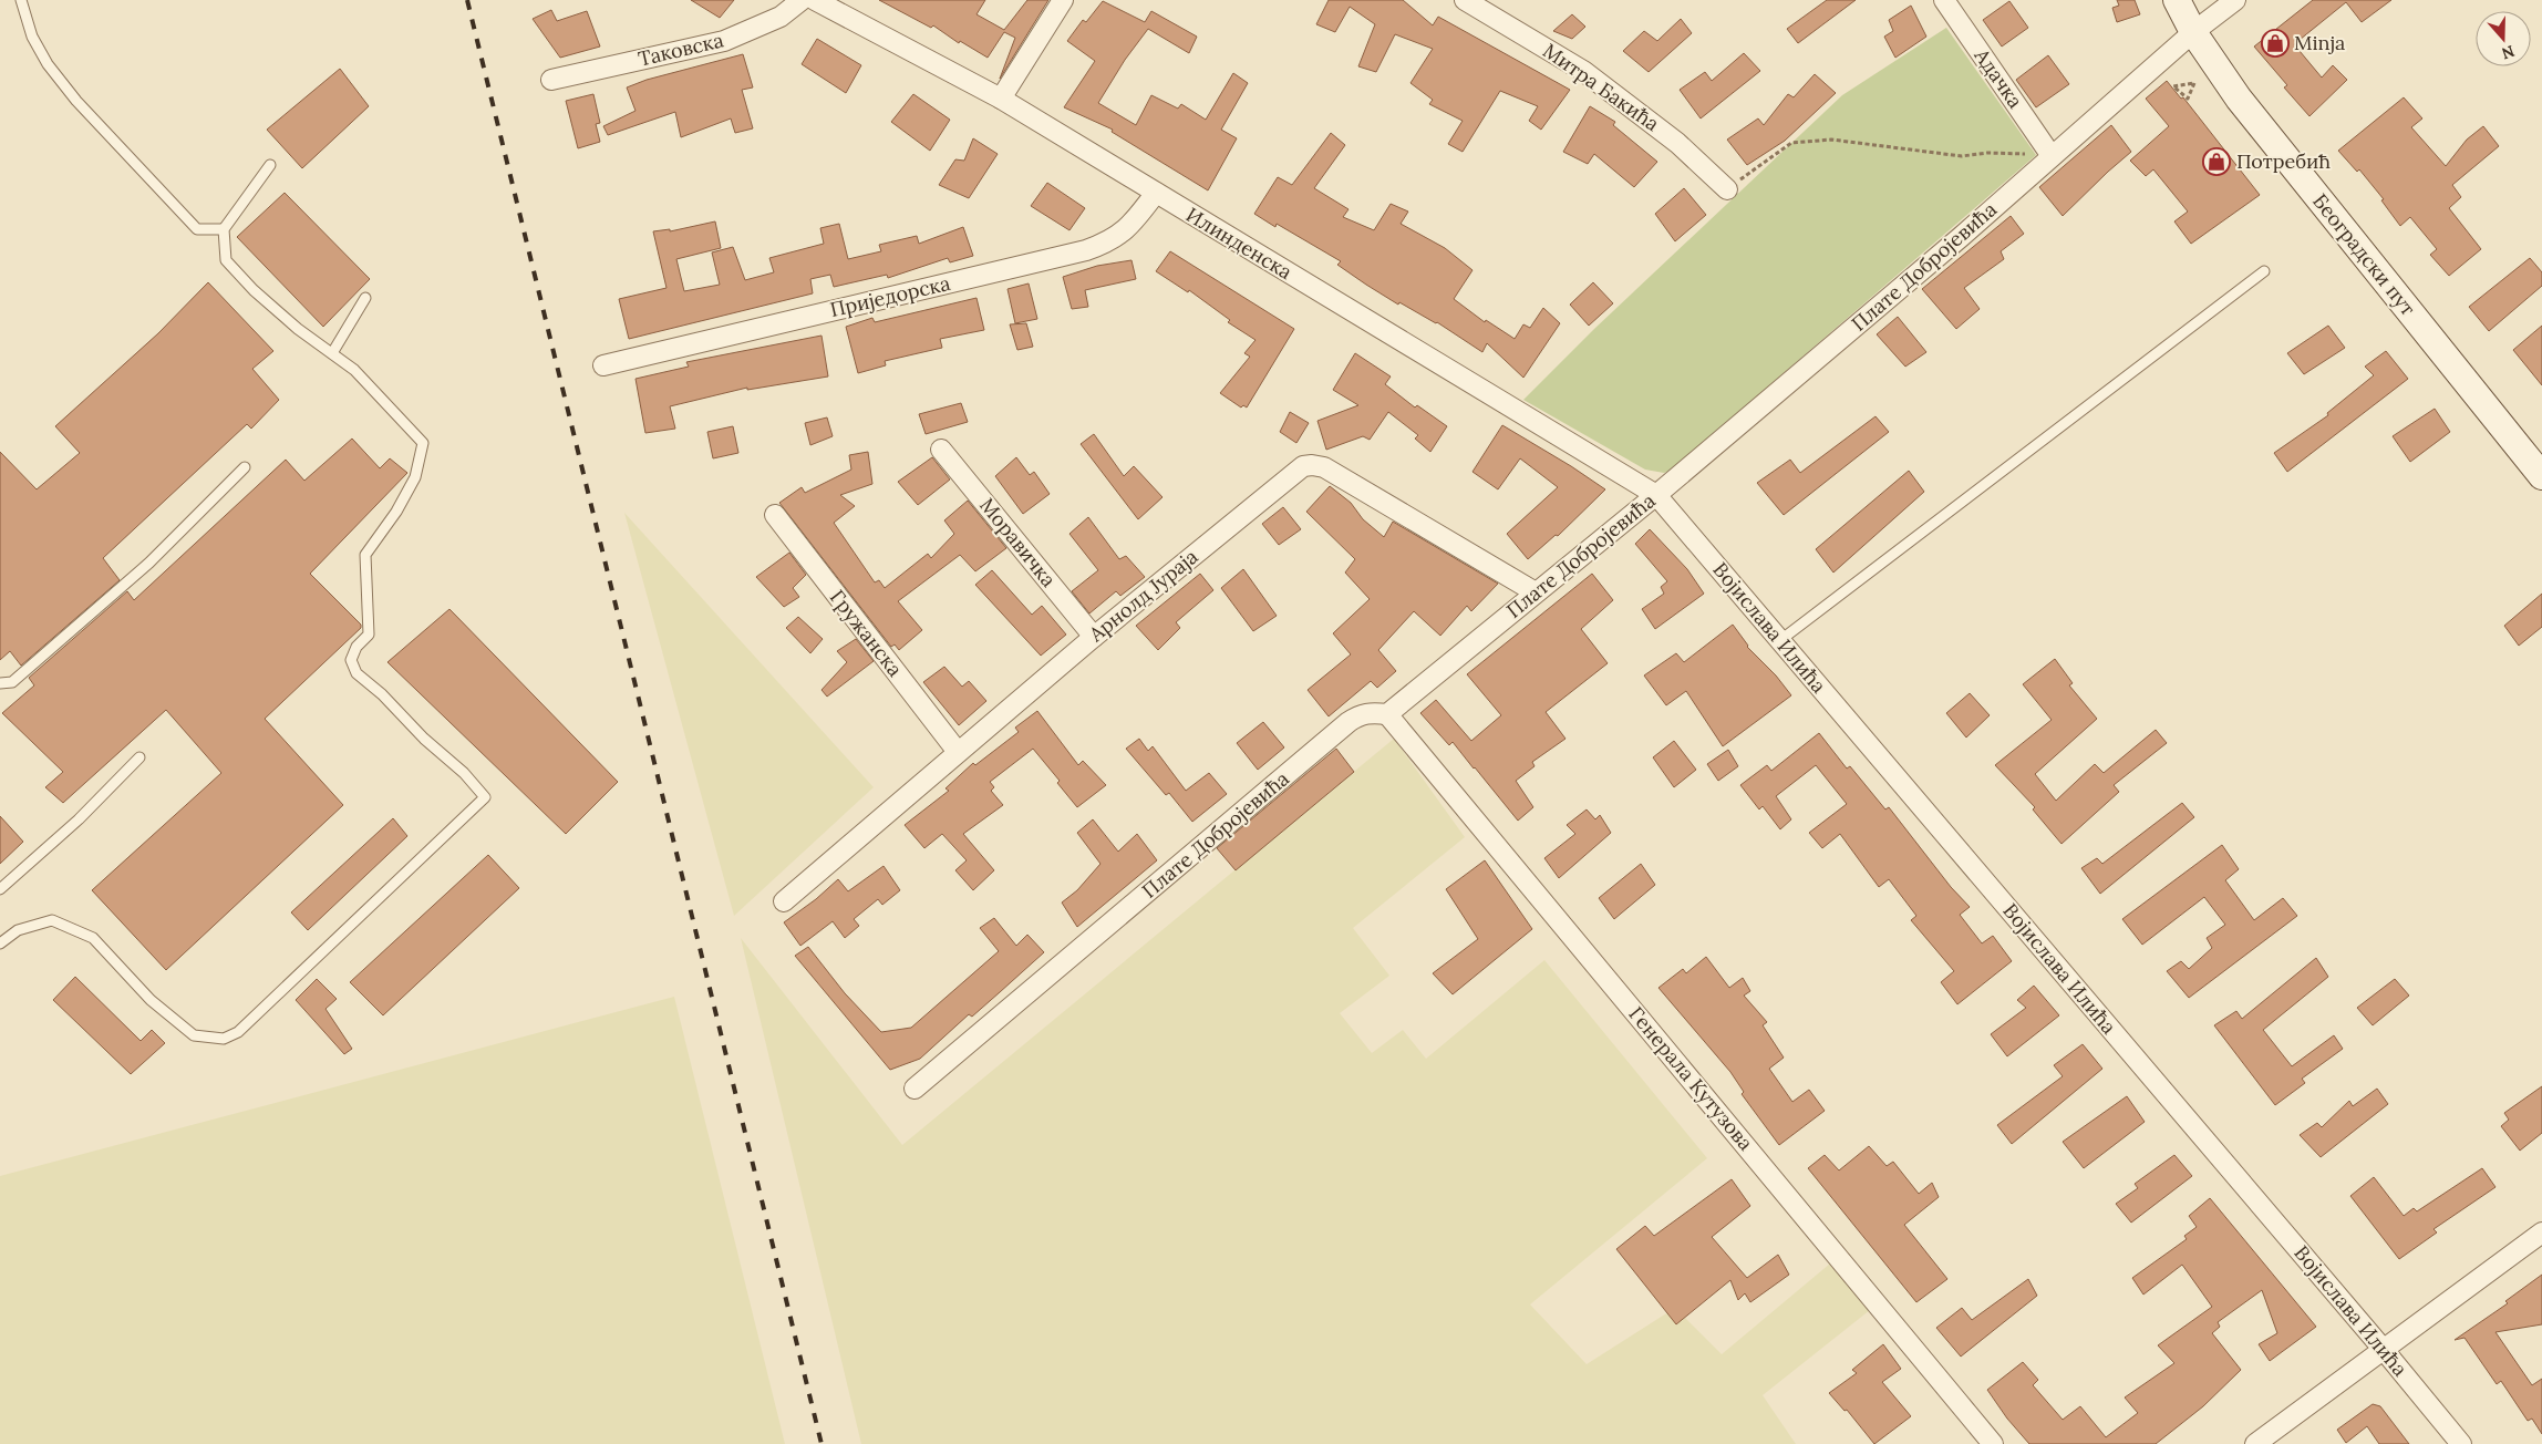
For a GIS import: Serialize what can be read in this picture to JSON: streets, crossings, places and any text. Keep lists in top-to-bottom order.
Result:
{
  "streets": {
    "main road": ["Београдски пут"],
    "street": [
      "Таковска",
      "Адачка",
      "Митра Бакића",
      "Илинденска",
      "Плате Добројевића",
      "Приједорска",
      "Моравичка",
      "Арнолд Јураја",
      "Војислава Илића",
      "Гружанска",
      "Генерала Кутузова"
    ]
  },
  "crossings": [
    ["Адачка", "Плате Добројевића"],
    ["Илинденска", "Плате Добројевића"],
    ["Илинденска", "Приједорска"],
    ["Илинденска", "Војислава Илића"],
    ["Београдски пут", "Плате Добројевића"],
    ["Плате Добројевића", "Арнолд Јураја"],
    ["Плате Добројевића", "Војислава Илића"],
    ["Плате Добројевића", "Генерала Кутузова"],
    ["Моравичка", "Арнолд Јураја"],
    ["Арнолд Јураја", "Гружанска"]
  ],
  "places": {
    "shop": ["Minja", "Потребић"]
  },
  "north": "bottom"
}
